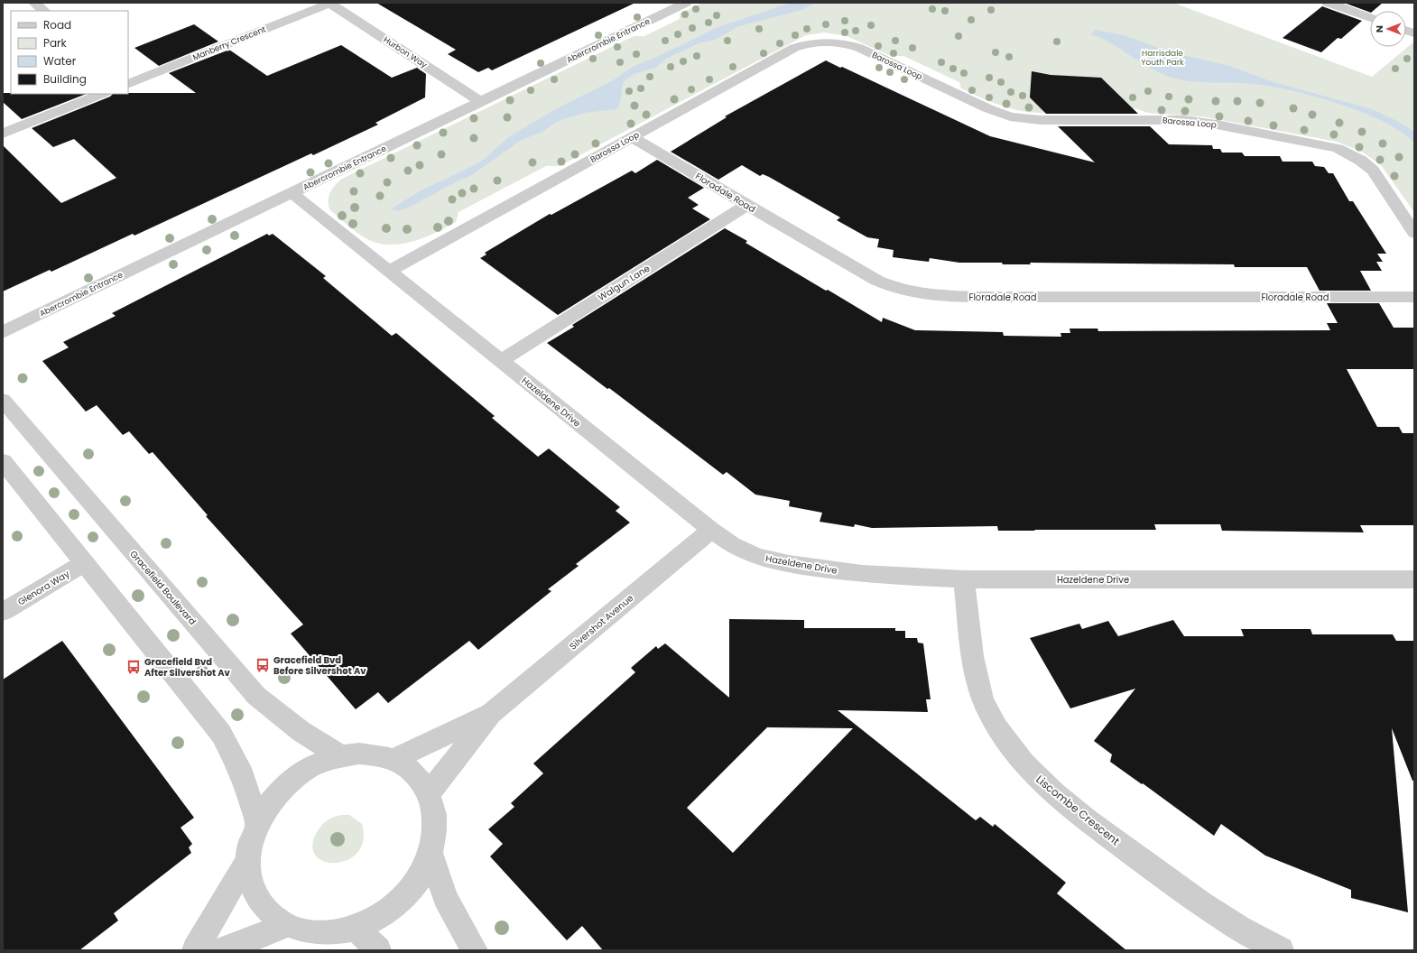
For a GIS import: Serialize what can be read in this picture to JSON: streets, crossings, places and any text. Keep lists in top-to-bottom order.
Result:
{
  "streets": {
    "street": [
      "Abercrombie Entrance",
      "Manberry Crescent",
      "Hurbon Way",
      "Barossa Loop",
      "Floradale Road",
      "Walgun Lane",
      "Hazeldene Drive",
      "Glenora Way",
      "Gracefield Boulevard",
      "Silvershot Avenue",
      "Liscombe Crescent"
    ]
  },
  "crossings": [
    ["Abercrombie Entrance", "Hurbon Way"],
    ["Abercrombie Entrance", "Hazeldene Drive"],
    ["Manberry Crescent", "Hurbon Way"],
    ["Barossa Loop", "Floradale Road"],
    ["Barossa Loop", "Hazeldene Drive"],
    ["Floradale Road", "Walgun Lane"],
    ["Walgun Lane", "Hazeldene Drive"],
    ["Hazeldene Drive", "Silvershot Avenue"],
    ["Hazeldene Drive", "Liscombe Crescent"]
  ],
  "parks": ["Harrisdale Youth Park"],
  "places": {
    "bus stop": ["Gracefield Bvd Before Silvershot Av", "Gracefield Bvd After Silvershot Av"]
  },
  "legend": [
    "Road",
    "Park",
    "Water",
    "Building"
  ],
  "north": "left"
}
